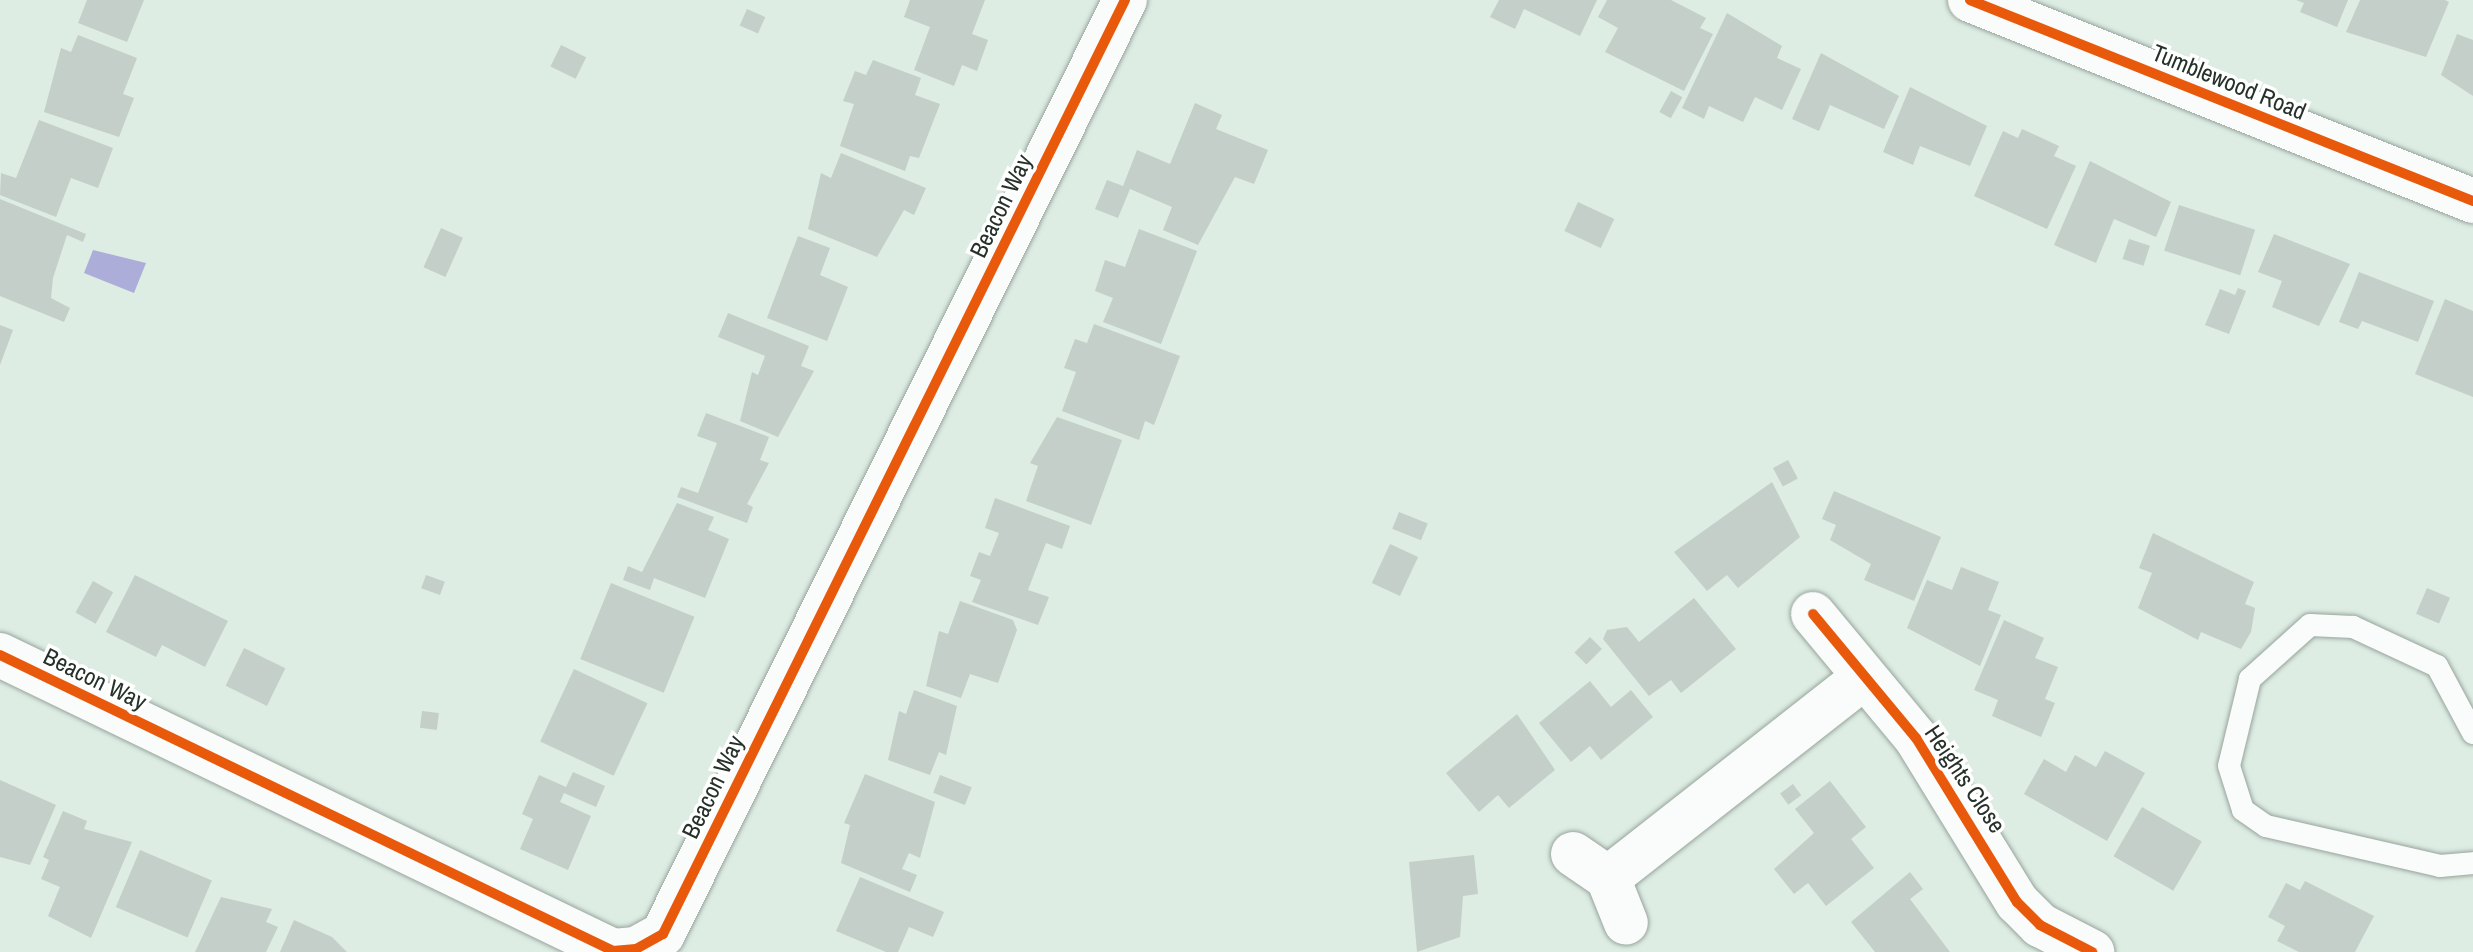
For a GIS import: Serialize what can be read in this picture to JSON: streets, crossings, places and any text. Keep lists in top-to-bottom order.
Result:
{
  "streets": {
    "street": ["Tumblewood Road", "Beacon Way", "Heights Close"]
  }
}
